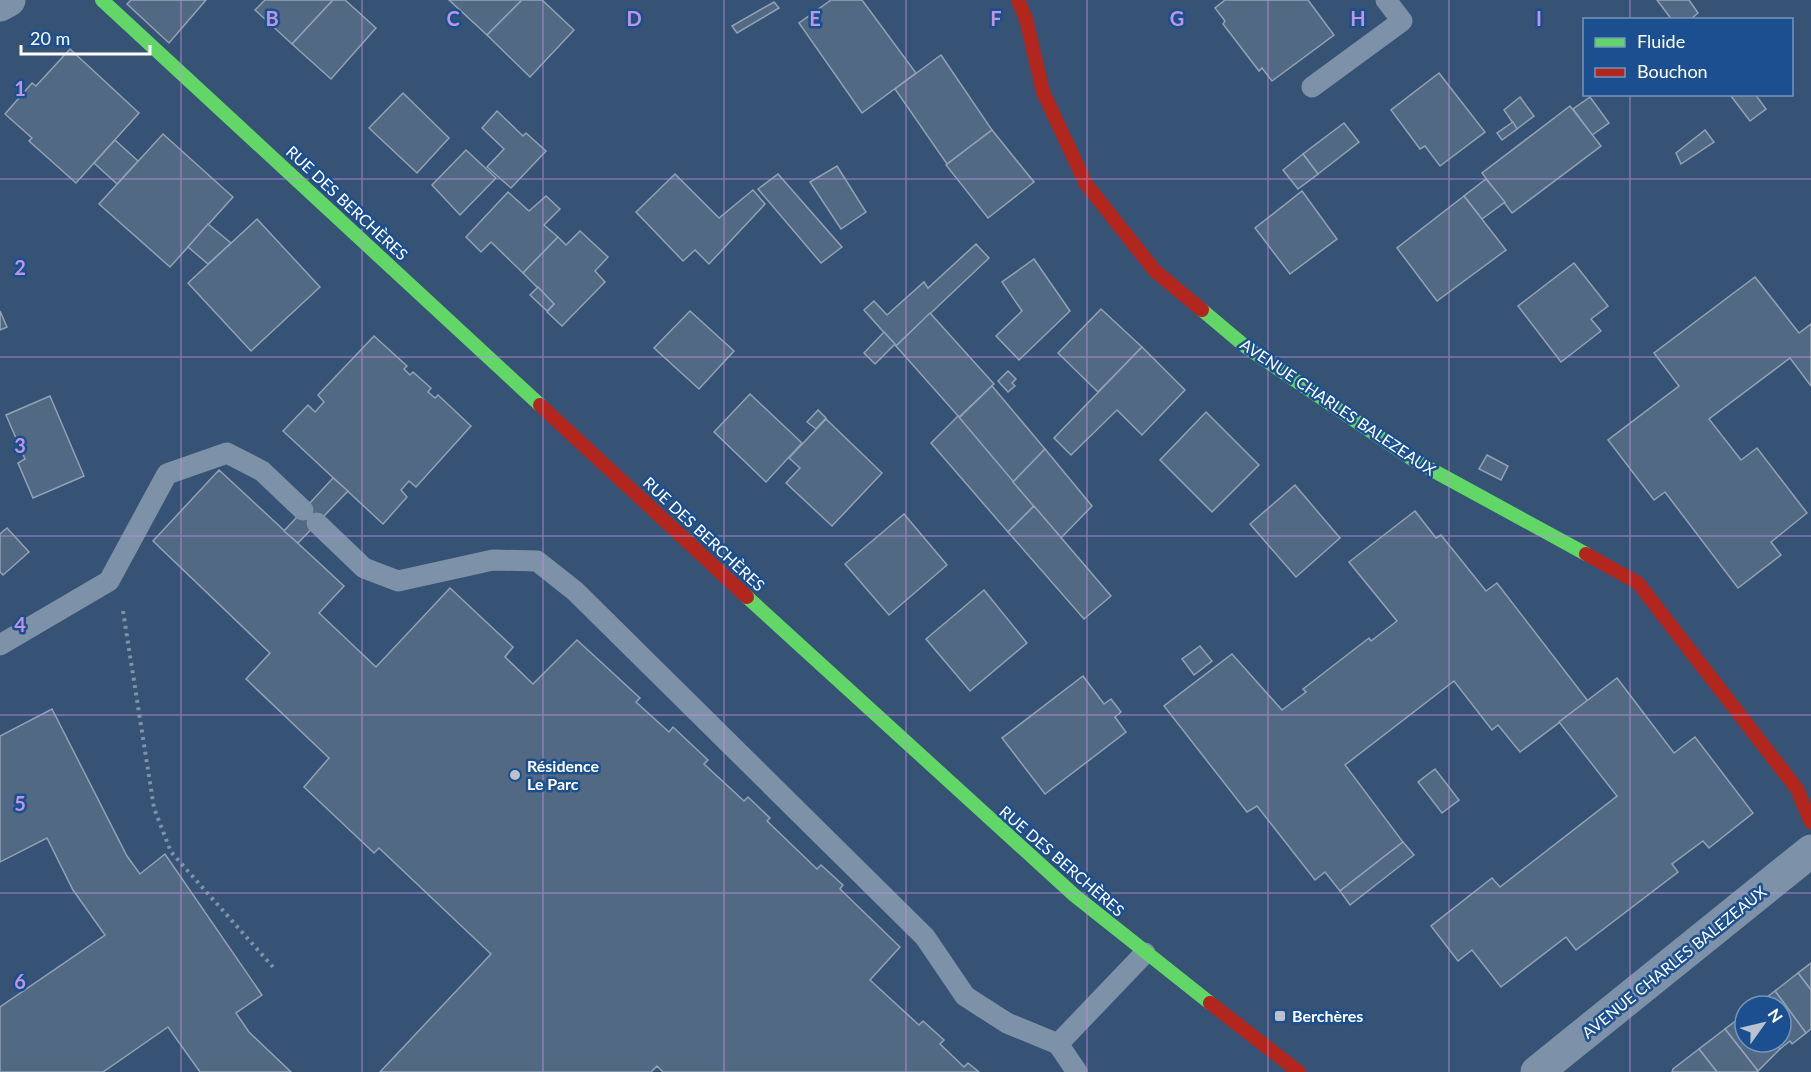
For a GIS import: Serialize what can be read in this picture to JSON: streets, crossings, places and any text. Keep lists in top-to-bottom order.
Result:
{
  "streets": {
    "street": ["RUE DES BERCHÈRES", "AVENUE CHARLES BALEZEAUX"]
  },
  "places": {
    "other": ["Résidence Le Parc"],
    "transit": ["Berchères"]
  },
  "legend": ["Fluide", "Bouchon"],
  "scale_bar": "20 m",
  "north": "top right",
  "grid": {
    "columns": [
      "B",
      "C",
      "D",
      "E",
      "F",
      "G",
      "H",
      "I"
    ],
    "rows": [
      "1",
      "2",
      "3",
      "4",
      "5",
      "6"
    ]
  }
}
